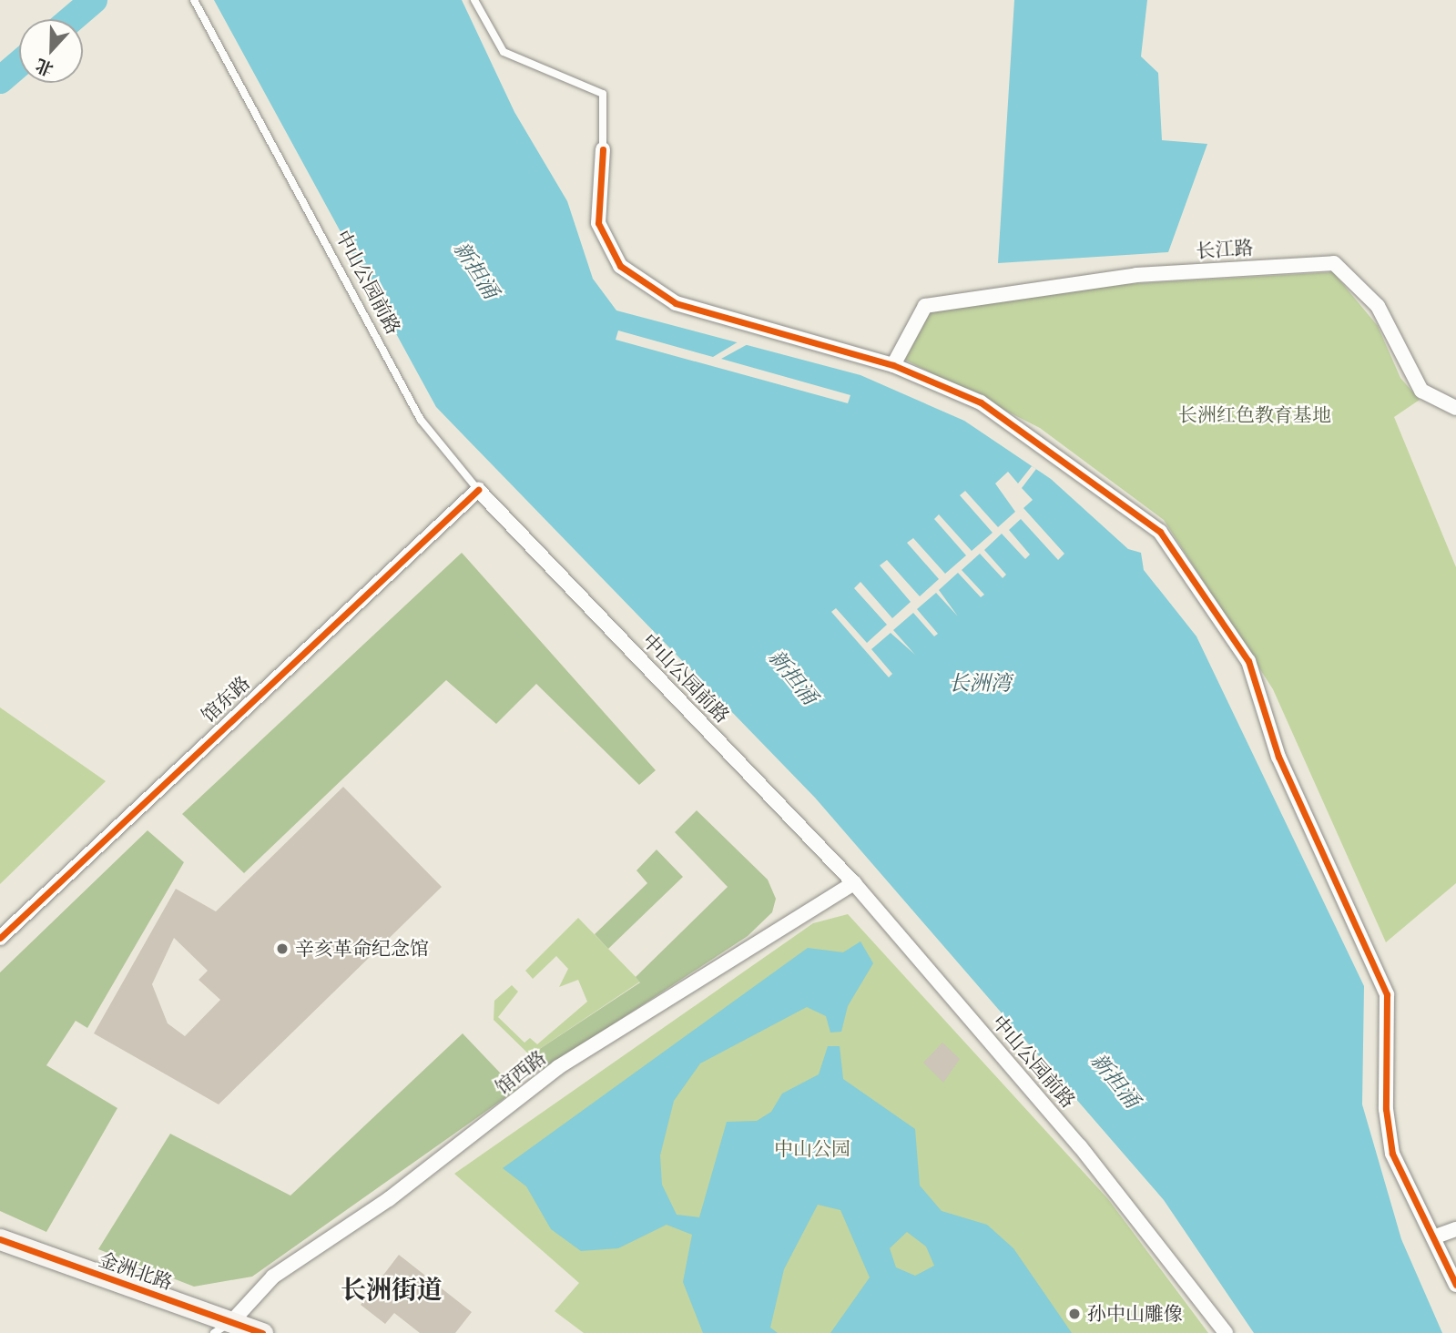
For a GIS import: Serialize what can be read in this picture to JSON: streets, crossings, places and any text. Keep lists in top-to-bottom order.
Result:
{
  "streets": {
    "main road": ["金洲北路"],
    "street": [
      "长江路",
      "中山公园前路",
      "馆东路",
      "馆西路"
    ]
  },
  "crossings": [
    ["中山公园前路", "馆东路"],
    ["中山公园前路", "馆西路"],
    ["馆西路", "金洲北路"]
  ],
  "districts": ["长洲街道"],
  "water": ["新担涌", "长洲湾"],
  "parks": ["长洲红色教育基地", "中山公园"],
  "places": ["辛亥革命纪念馆", "孙中山雕像"],
  "north": "bottom"
}
